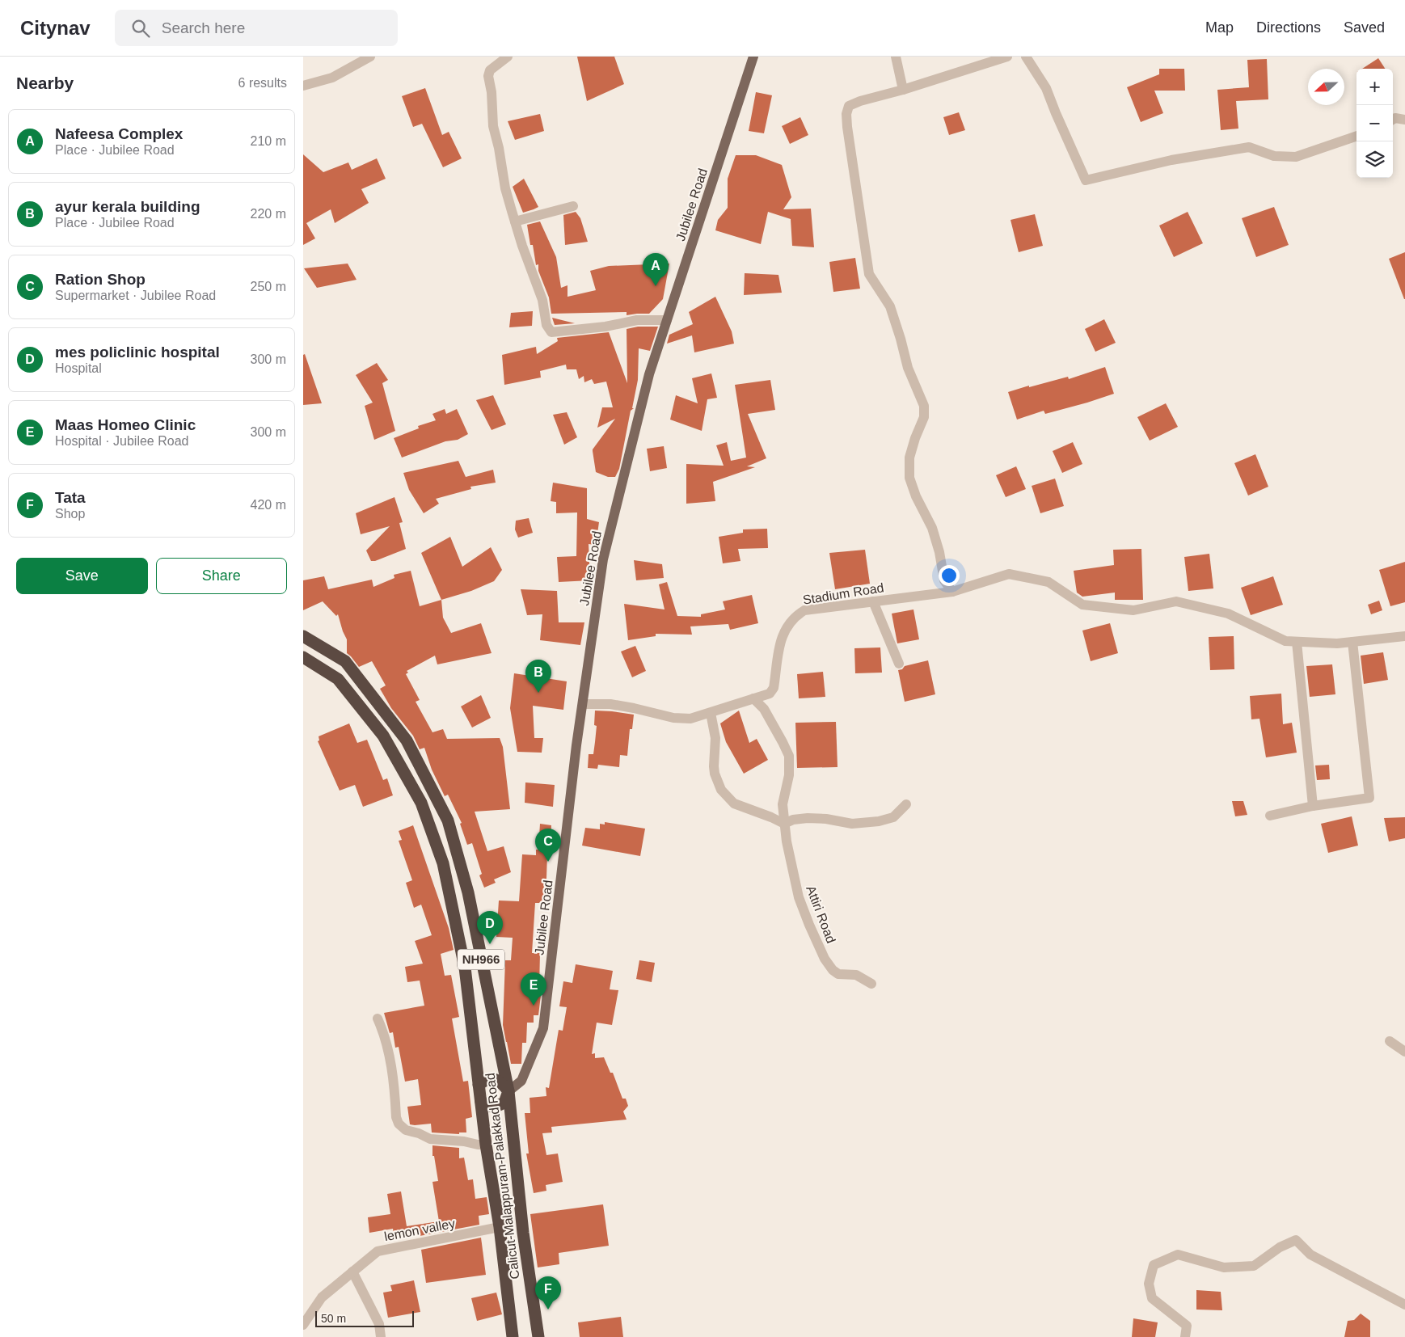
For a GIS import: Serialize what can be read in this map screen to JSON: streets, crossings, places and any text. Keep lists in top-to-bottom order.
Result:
{
  "streets": {
    "highway": ["NH966", "Calicut-Malappuram-Palakkad Road"],
    "main road": ["Jubilee Road"],
    "street": ["Stadium Road", "Attiri Road", "lemon valley"]
  },
  "crossings": [
    ["Jubilee Road", "Stadium Road"],
    ["Jubilee Road", "NH966"],
    ["Jubilee Road", "Calicut-Malappuram-Palakkad Road"],
    ["Stadium Road", "Attiri Road"],
    ["NH966", "Calicut-Malappuram-Palakkad Road"],
    ["NH966", "lemon valley"]
  ],
  "scale_bar": "50 m",
  "north": "left",
  "page": {
    "header": "Citynav",
    "search": "Search here",
    "nav": ["Map", "Directions", "Saved"],
    "heading": ["Nearby", "6 results"],
    "map_buttons": ["+", "−"],
    "list": [
      {
        "mark": "A",
        "name": "Nafeesa Complex",
        "note": "Place · Jubilee Road",
        "value": "210 m"
      },
      {
        "mark": "B",
        "name": "ayur kerala building",
        "note": "Place · Jubilee Road",
        "value": "220 m"
      },
      {
        "mark": "C",
        "name": "Ration Shop",
        "note": "Supermarket · Jubilee Road",
        "value": "250 m"
      },
      {
        "mark": "D",
        "name": "mes policlinic hospital",
        "note": "Hospital",
        "value": "300 m"
      },
      {
        "mark": "E",
        "name": "Maas Homeo Clinic",
        "note": "Hospital · Jubilee Road",
        "value": "300 m"
      },
      {
        "mark": "F",
        "name": "Tata",
        "note": "Shop",
        "value": "420 m"
      }
    ],
    "pins": [
      "A",
      "B",
      "C",
      "D",
      "E",
      "F"
    ],
    "buttons": ["Save", "Share"],
    "scale": "50 m"
  }
}
